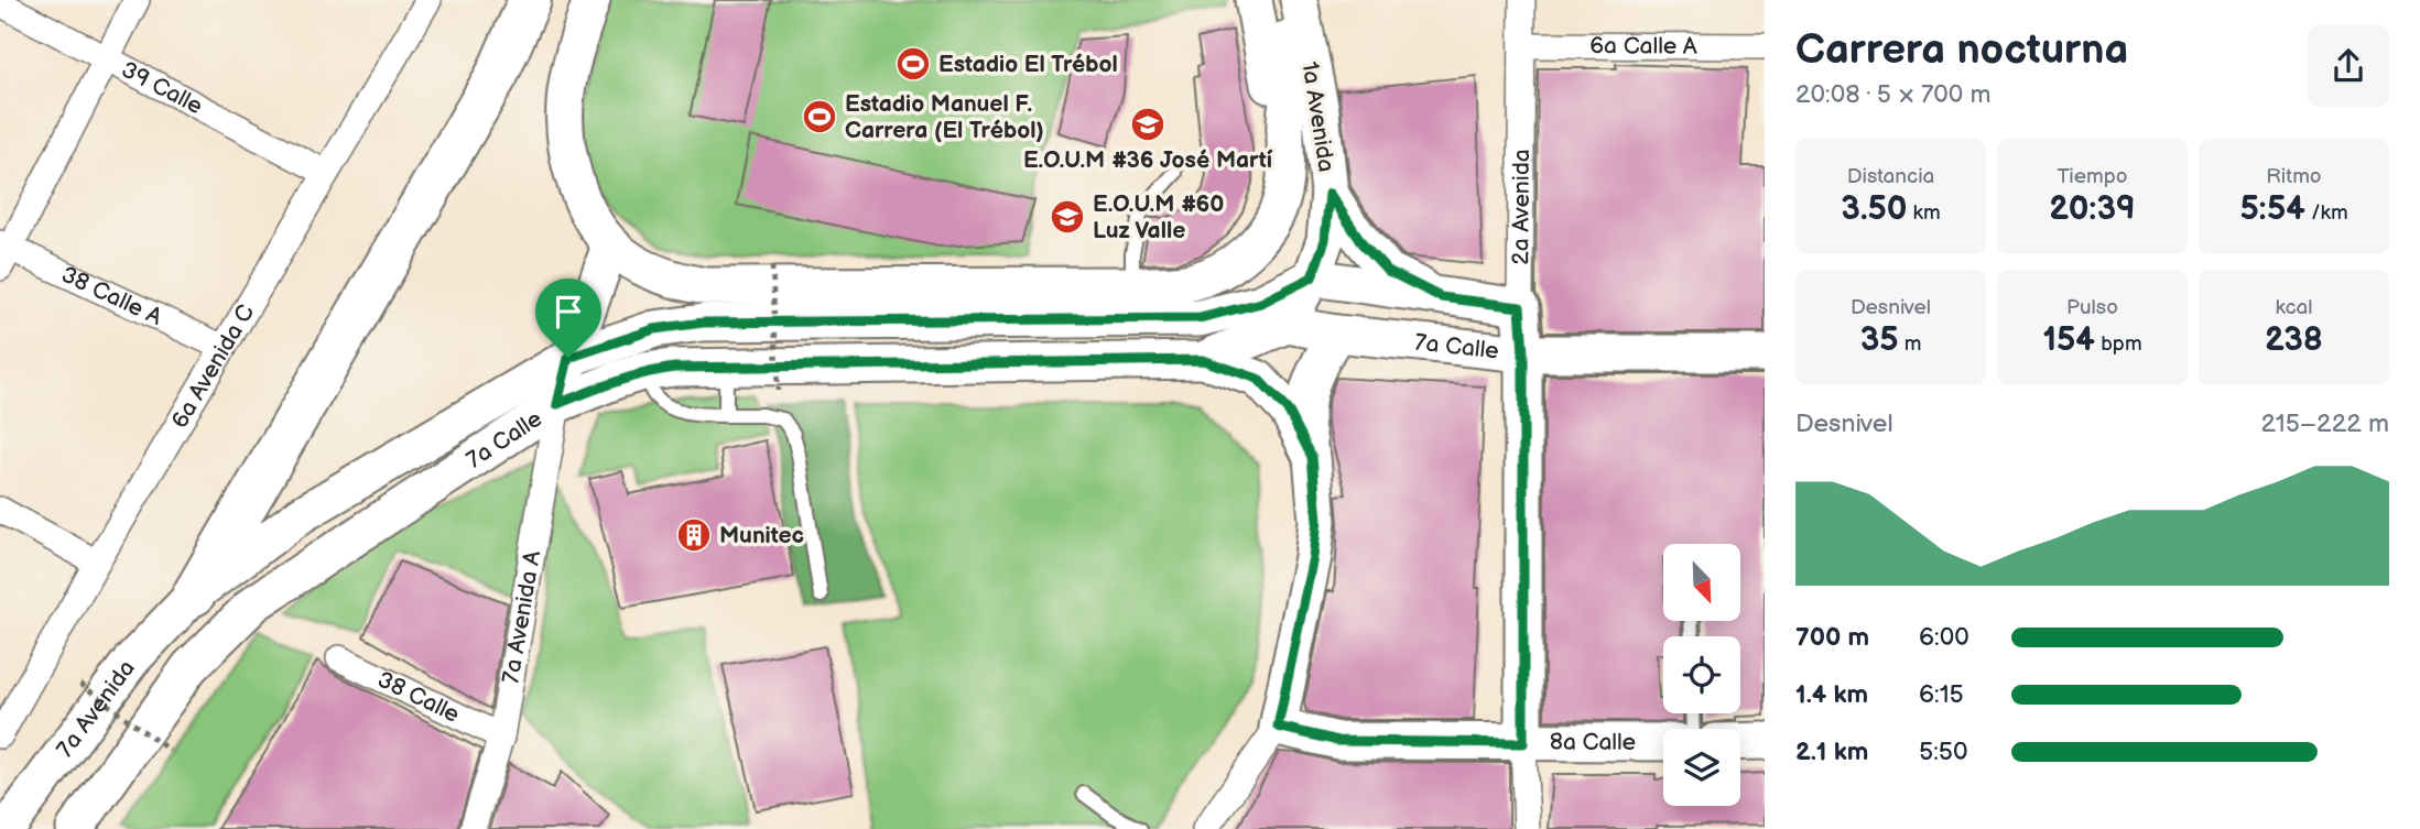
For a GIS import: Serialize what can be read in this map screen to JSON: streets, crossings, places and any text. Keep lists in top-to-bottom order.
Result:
{
  "streets": {
    "main road": [
      "1a Avenida",
      "2a Avenida",
      "7a Calle",
      "7a Avenida",
      "8a Calle"
    ],
    "street": [
      "6a Calle A",
      "39 Calle",
      "38 Calle A",
      "6a Avenida C",
      "7a Avenida A",
      "38 Calle"
    ]
  },
  "crossings": [
    ["6a Calle A", "2a Avenida"],
    ["39 Calle", "6a Avenida C"],
    ["1a Avenida", "7a Calle"],
    ["2a Avenida", "7a Calle"],
    ["2a Avenida", "8a Calle"],
    ["38 Calle A", "6a Avenida C"],
    ["7a Calle", "7a Avenida A"],
    ["7a Calle", "7a Avenida"],
    ["7a Avenida A", "38 Calle"]
  ],
  "places": {
    "sports": ["Estadio El Trébol", "Estadio Manuel F. Carrera (El Trébol)"],
    "school or university": ["E.O.U.M #36 José Martí", "E.O.U.M #60 Luz Valle"],
    "building": ["Munitec"]
  },
  "north": "bottom right",
  "page": {
    "heading": ["Carrera nocturna", "20:08 · 5 × 700 m"],
    "stats": [
      ["Distancia", "3.50 km"],
      ["Tiempo", "20:39"],
      ["Ritmo", "5:54 /km"],
      ["Desnivel", "35 m"],
      ["Pulso", "154 bpm"],
      ["kcal", "238"]
    ],
    "chart": ["Desnivel", "215–222 m"],
    "list": [
      {
        "name": "700 m",
        "note": "6:00"
      },
      {
        "name": "1.4 km",
        "note": "6:15"
      },
      {
        "name": "2.1 km",
        "note": "5:50"
      }
    ]
  }
}
